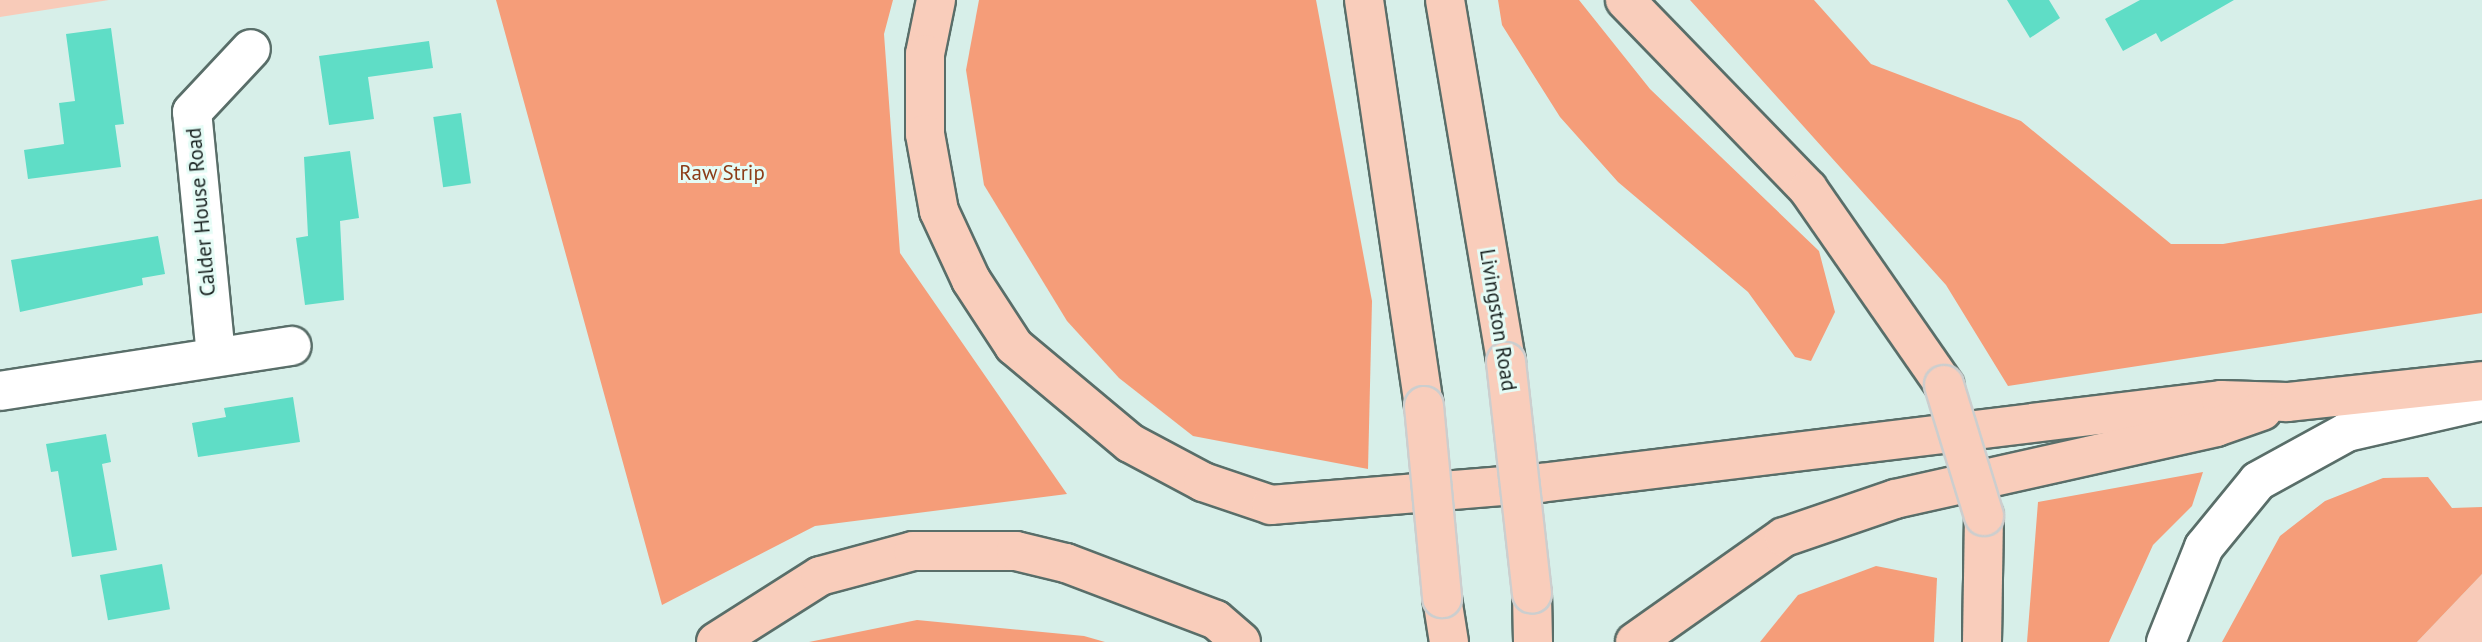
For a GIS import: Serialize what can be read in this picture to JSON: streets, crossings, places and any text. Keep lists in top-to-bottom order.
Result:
{
  "streets": {
    "main road": ["Livingston Road"],
    "street": ["Calder House Road"]
  },
  "parks": ["Raw Strip"]
}
